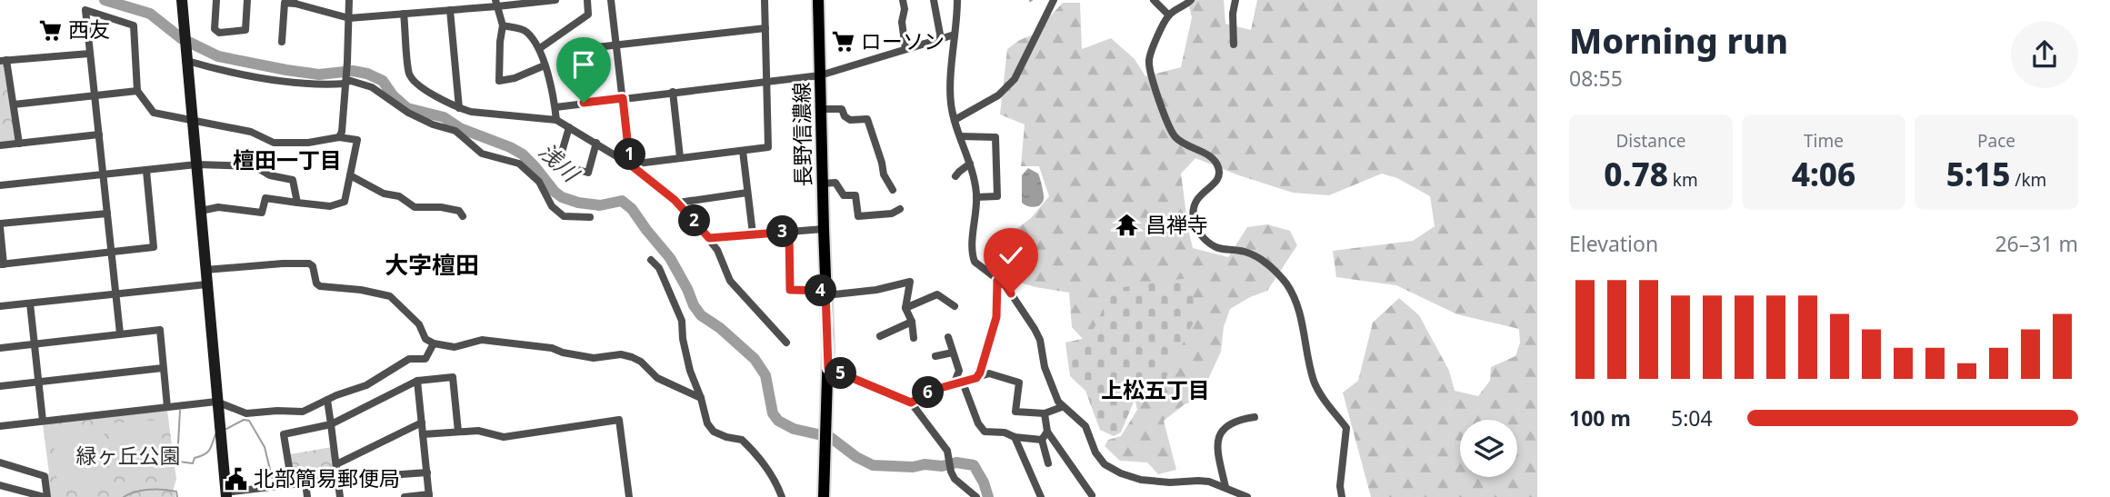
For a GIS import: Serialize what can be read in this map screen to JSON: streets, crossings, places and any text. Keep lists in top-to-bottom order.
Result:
{
  "streets": {
    "main road": ["長野信濃線"]
  },
  "districts": ["檀田一丁目", "大字檀田", "上松五丁目"],
  "water": ["浅川"],
  "parks": ["緑ヶ丘公園"],
  "places": {
    "supermarket": ["西友", "ローソン"],
    "temple": ["昌禅寺"],
    "public building": ["北部簡易郵便局"]
  },
  "page": {
    "heading": ["Morning run", "08:55"],
    "stats": [
      ["Distance", "0.78 km"],
      ["Time", "4:06"],
      ["Pace", "5:15 /km"]
    ],
    "pins": [
      "1",
      "2",
      "3",
      "4",
      "5",
      "6"
    ],
    "chart": ["Elevation", "26–31 m"],
    "list": [
      {
        "name": "100 m",
        "note": "5:04"
      }
    ]
  }
}
